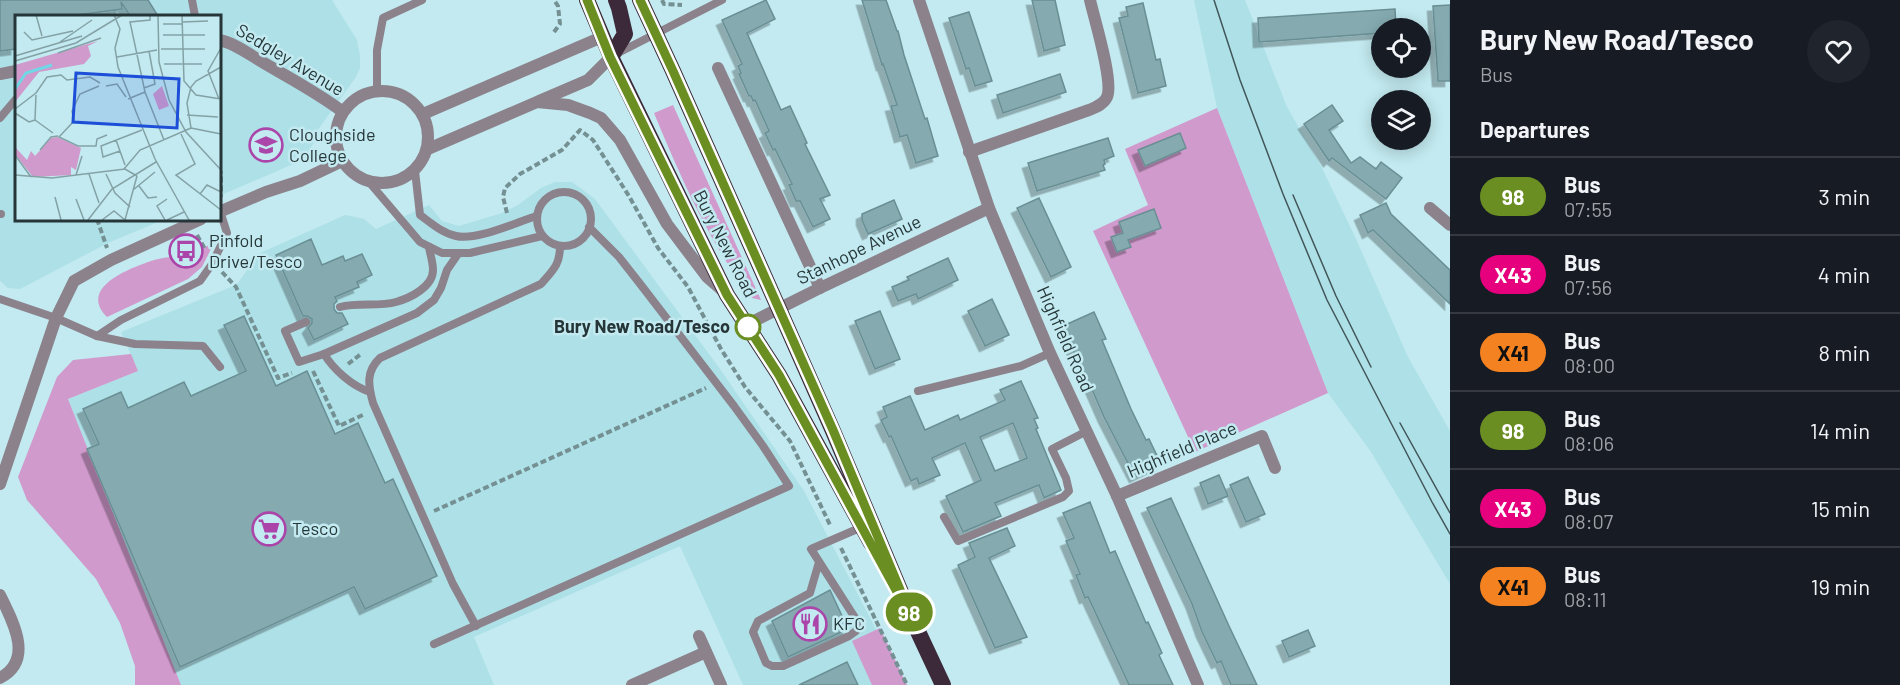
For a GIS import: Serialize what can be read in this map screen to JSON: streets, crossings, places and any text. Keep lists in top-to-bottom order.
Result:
{
  "streets": {
    "highway": ["Bury New Road"],
    "street": [
      "Sedgley Avenue",
      "Stanhope Avenue",
      "Highfield Road",
      "Highfield Place"
    ]
  },
  "crossings": [
    ["Bury New Road", "Stanhope Avenue"],
    ["Stanhope Avenue", "Highfield Road"],
    ["Highfield Road", "Highfield Place"]
  ],
  "places": {
    "school or university": ["Cloughside College"],
    "bus stop": ["Pinfold Drive/Tesco"],
    "other": ["Bury New Road/Tesco"],
    "supermarket": ["Tesco"],
    "restaurant": ["KFC"]
  },
  "lines": ["bus line 98"],
  "page": {
    "on_map": "98",
    "heading": [
      ["Bury New Road/Tesco", "Bus"],
      "Departures"
    ],
    "list": [
      {
        "mark": "98",
        "name": "Bus",
        "note": "07:55",
        "value": "3 min"
      },
      {
        "mark": "X43",
        "name": "Bus",
        "note": "07:56",
        "value": "4 min"
      },
      {
        "mark": "X41",
        "name": "Bus",
        "note": "08:00",
        "value": "8 min"
      },
      {
        "mark": "98",
        "name": "Bus",
        "note": "08:06",
        "value": "14 min"
      },
      {
        "mark": "X43",
        "name": "Bus",
        "note": "08:07",
        "value": "15 min"
      },
      {
        "mark": "X41",
        "name": "Bus",
        "note": "08:11",
        "value": "19 min"
      }
    ]
  }
}
